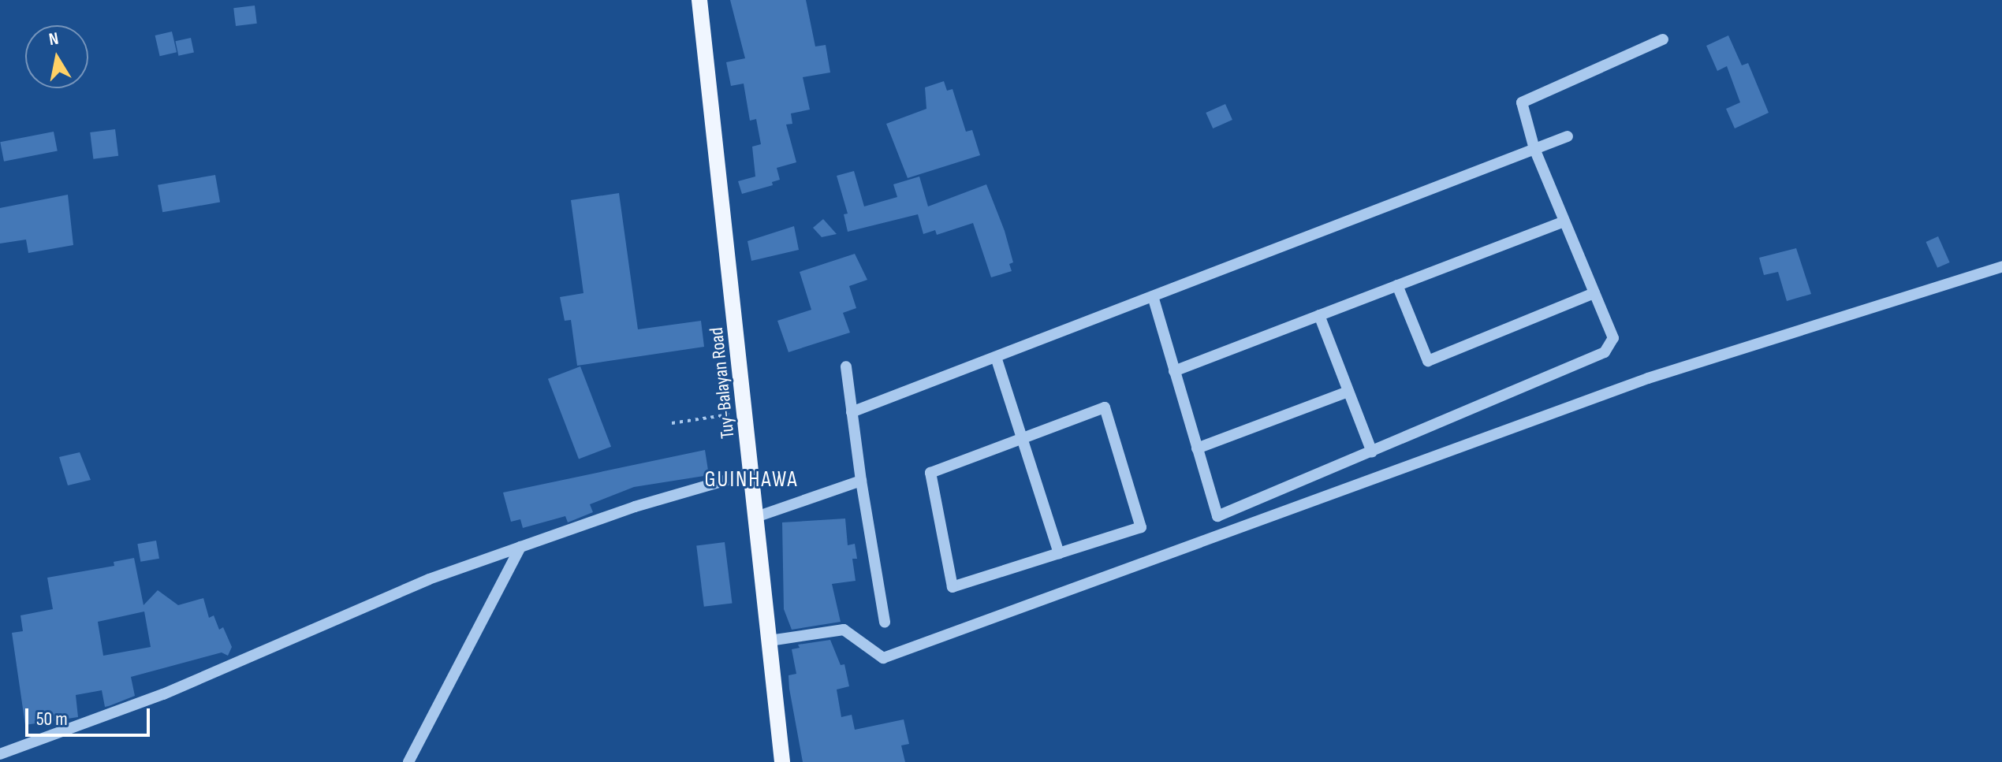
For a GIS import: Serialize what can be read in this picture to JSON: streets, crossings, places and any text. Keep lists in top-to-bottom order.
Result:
{
  "streets": {
    "main road": ["Tuy-Balayan Road"]
  },
  "districts": ["GUINHAWA"],
  "scale_bar": "50 m",
  "north": "top"
}
